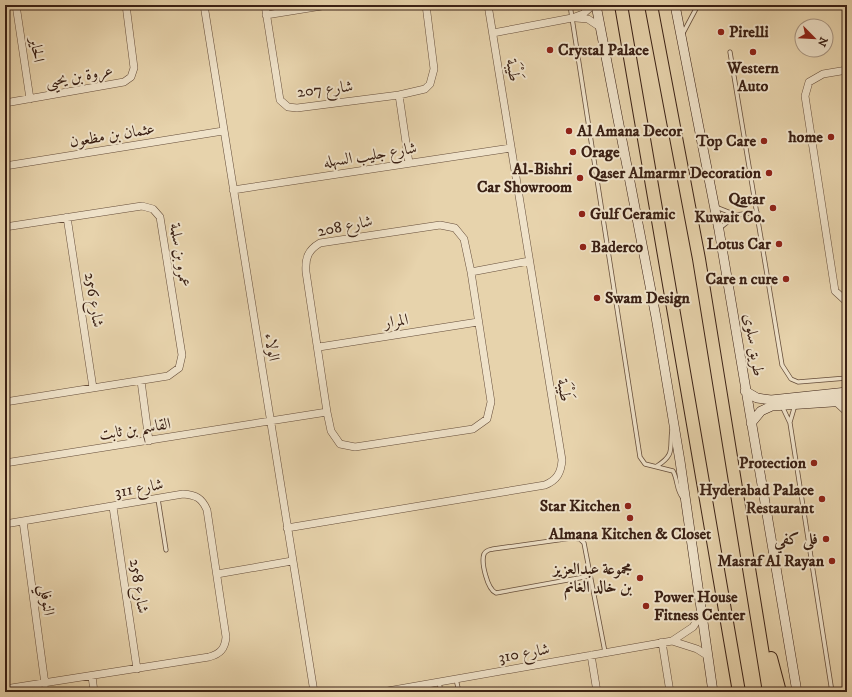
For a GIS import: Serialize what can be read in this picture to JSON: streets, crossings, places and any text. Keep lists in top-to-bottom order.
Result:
{
  "streets": {
    "main road": ["طريق سلوى"],
    "street": [
      "الحاير",
      "طَيْبَة",
      "عروة بن يحيى",
      "شارع 207",
      "عثمان بن مظعون",
      "شارع جليب السهله",
      "شارع 208",
      "عمرو بن سلمة",
      "شارع 256",
      "المرار",
      "الولاء",
      "القاسم بن ثابت",
      "شارع 311",
      "شارع 258",
      "النوفلي",
      "شارع 310"
    ]
  },
  "crossings": [
    ["الحاير", "عروة بن يحيى"],
    ["طَيْبَة", "شارع جليب السهله"],
    ["طَيْبَة", "الولاء"],
    ["عثمان بن مظعون", "الولاء"],
    ["شارع جليب السهله", "الولاء"],
    ["شارع 208", "المرار"],
    ["عمرو بن سلمة", "شارع 256"],
    ["الولاء", "القاسم بن ثابت"],
    ["شارع 311", "شارع 258"],
    ["شارع 311", "النوفلي"]
  ],
  "places": [
    "Pirelli",
    "Crystal Palace",
    "Western Auto",
    "Al Amana Decor",
    "home",
    "Top Care",
    "Orage",
    "Qaser Almarmr Decoration",
    "Al-Bishri Car Showroom",
    "Qatar Kuwait Co.",
    "Gulf Ceramic",
    "Lotus Car",
    "Baderco",
    "Care n cure",
    "Swam Design",
    "Protection",
    "Hyderabad Palace Restaurant",
    "Star Kitchen",
    "Almana Kitchen & Closet",
    "فلى كفي",
    "Masraf Al Rayan",
    "مجموعة عبدالعزيز بن خالد الغانم",
    "Power House Fitness Center"
  ],
  "north": "bottom right"
}
